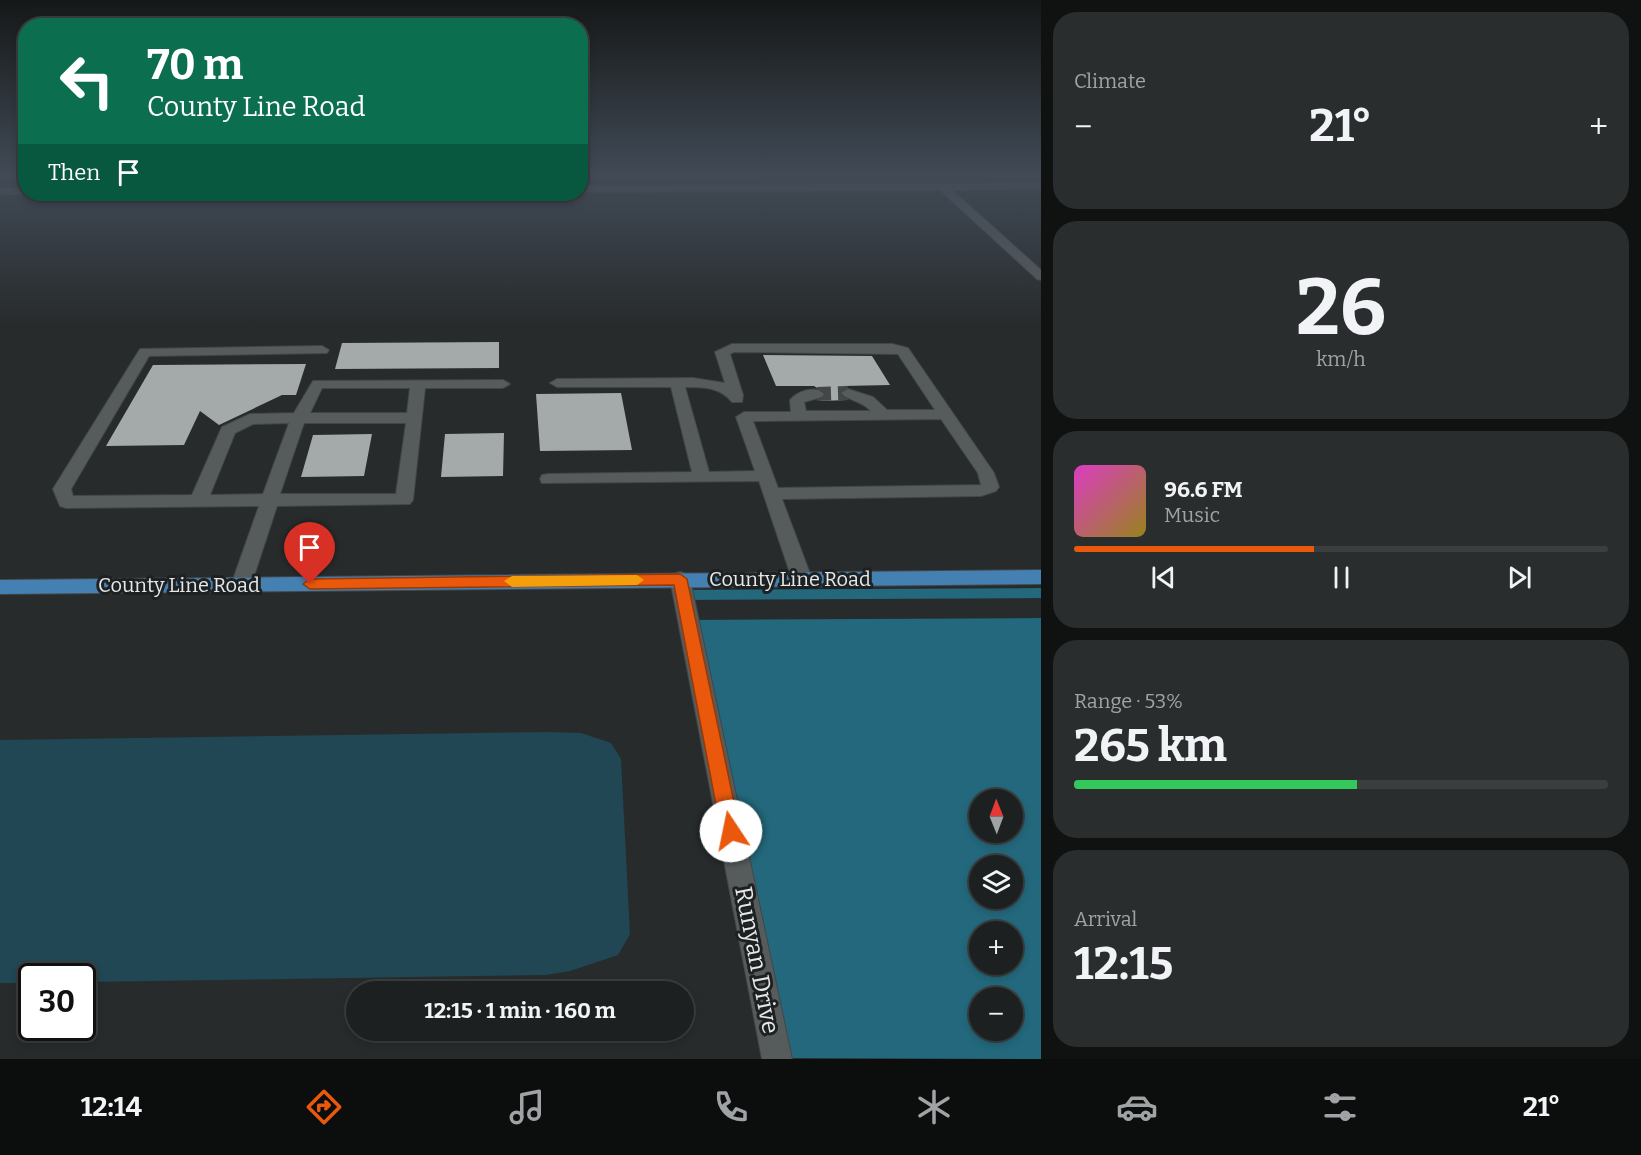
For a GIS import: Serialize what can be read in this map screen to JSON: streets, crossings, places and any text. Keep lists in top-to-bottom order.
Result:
{
  "streets": {
    "main road": ["County Line Road"],
    "street": ["Runyan Drive"]
  },
  "crossings": [
    ["County Line Road", "Runyan Drive"]
  ],
  "north": "top",
  "page": {
    "tile": [
      "Climate",
      ["26", "km/h"],
      ["Range · 53%", "265 km"],
      ["Arrival", "12:15"]
    ],
    "turn": ["70 m", "County Line Road"],
    "heat": ["−", "21°", "+"],
    "then": "Then",
    "song": ["96.6 FM", "Music"],
    "map_buttons": ["+", "−"],
    "limit": "30",
    "trip": "12:15 · 1 min · 160 m",
    "tabs": ["12:14", "21°"]
  }
}
